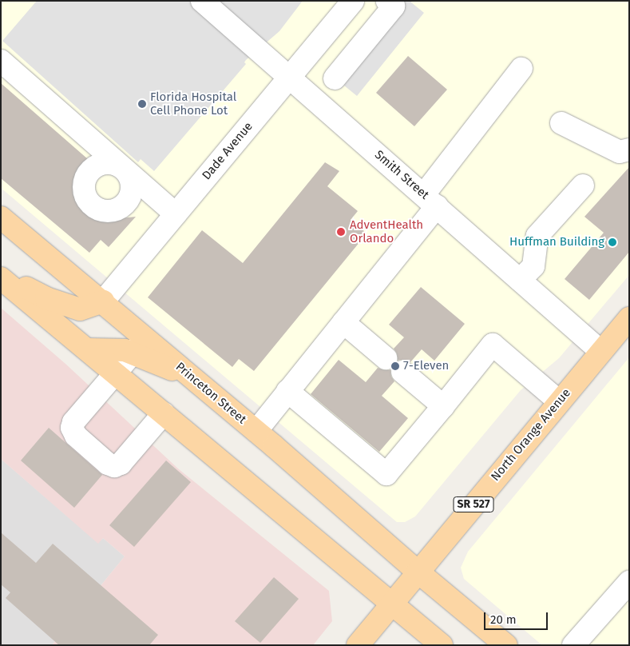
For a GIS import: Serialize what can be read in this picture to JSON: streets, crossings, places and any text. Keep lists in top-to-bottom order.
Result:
{
  "streets": {
    "main road": ["Princeton Street", "North Orange Avenue", "SR 527"],
    "street": ["Dade Avenue", "Smith Street"]
  },
  "crossings": [
    ["Dade Avenue", "Smith Street"],
    ["Smith Street", "North Orange Avenue"],
    ["Princeton Street", "North Orange Avenue"]
  ],
  "places": [
    "Florida Hospital Cell Phone Lot",
    "AdventHealth Orlando",
    "Huffman Building",
    "7-Eleven"
  ],
  "scale_bar": "20 m"
}
